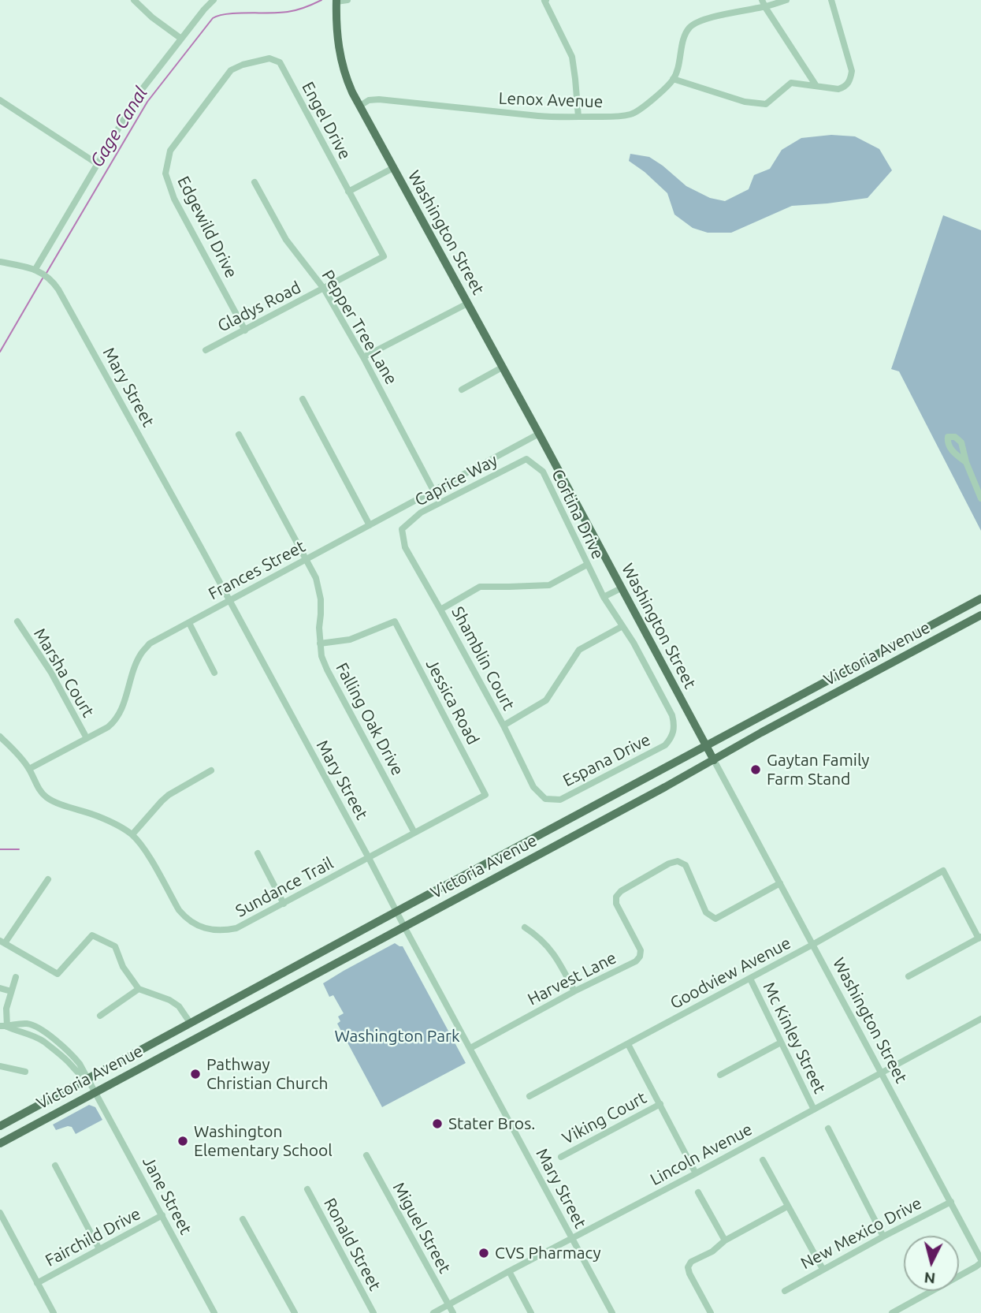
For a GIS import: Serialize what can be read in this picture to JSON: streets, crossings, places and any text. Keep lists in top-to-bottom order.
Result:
{
  "streets": {
    "main road": ["Washington Street", "Victoria Avenue"],
    "street": [
      "Lenox Avenue",
      "Engel Drive",
      "Edgewild Drive",
      "Gladys Road",
      "Pepper Tree Lane",
      "Mary Street",
      "Caprice Way",
      "Cortina Drive",
      "Frances Street",
      "Shamblin Court",
      "Marsha Court",
      "Jessica Road",
      "Falling Oak Drive",
      "Espana Drive",
      "Sundance Trail",
      "Goodview Avenue",
      "Harvest Lane",
      "Mc Kinley Street",
      "Viking Court",
      "Lincoln Avenue",
      "Jane Street",
      "Miguel Street",
      "New Mexico Drive",
      "Fairchild Drive",
      "Ronald Street"
    ]
  },
  "crossings": [
    ["Lenox Avenue", "Washington Street"],
    ["Engel Drive", "Edgewild Drive"],
    ["Engel Drive", "Gladys Road"],
    ["Edgewild Drive", "Gladys Road"],
    ["Washington Street", "Frances Street"],
    ["Washington Street", "Victoria Avenue"],
    ["Washington Street", "Goodview Avenue"],
    ["Washington Street", "Harvest Lane"],
    ["Washington Street", "Lincoln Avenue"],
    ["Washington Street", "New Mexico Drive"],
    ["Gladys Road", "Pepper Tree Lane"],
    ["Pepper Tree Lane", "Frances Street"],
    ["Mary Street", "Frances Street"],
    ["Mary Street", "Victoria Avenue"],
    ["Mary Street", "Sundance Trail"],
    ["Mary Street", "Harvest Lane"],
    ["Mary Street", "Lincoln Avenue"],
    ["Caprice Way", "Cortina Drive"],
    ["Caprice Way", "Shamblin Court"],
    ["Cortina Drive", "Espana Drive"],
    ["Frances Street", "Marsha Court"],
    ["Frances Street", "Falling Oak Drive"],
    ["Frances Street", "Sundance Trail"],
    ["Victoria Avenue", "Jane Street"],
    ["Shamblin Court", "Espana Drive"],
    ["Jessica Road", "Falling Oak Drive"],
    ["Jessica Road", "Sundance Trail"],
    ["Falling Oak Drive", "Sundance Trail"],
    ["Goodview Avenue", "Mc Kinley Street"],
    ["Mc Kinley Street", "Lincoln Avenue"],
    ["Lincoln Avenue", "Miguel Street"],
    ["Jane Street", "Fairchild Drive"]
  ],
  "water": ["Gage Canal"],
  "parks": ["Washington Park"],
  "places": [
    "Gaytan Family Farm Stand",
    "Pathway Christian Church",
    "Stater Bros.",
    "Washington Elementary School",
    "CVS Pharmacy"
  ],
  "north": "bottom"
}
